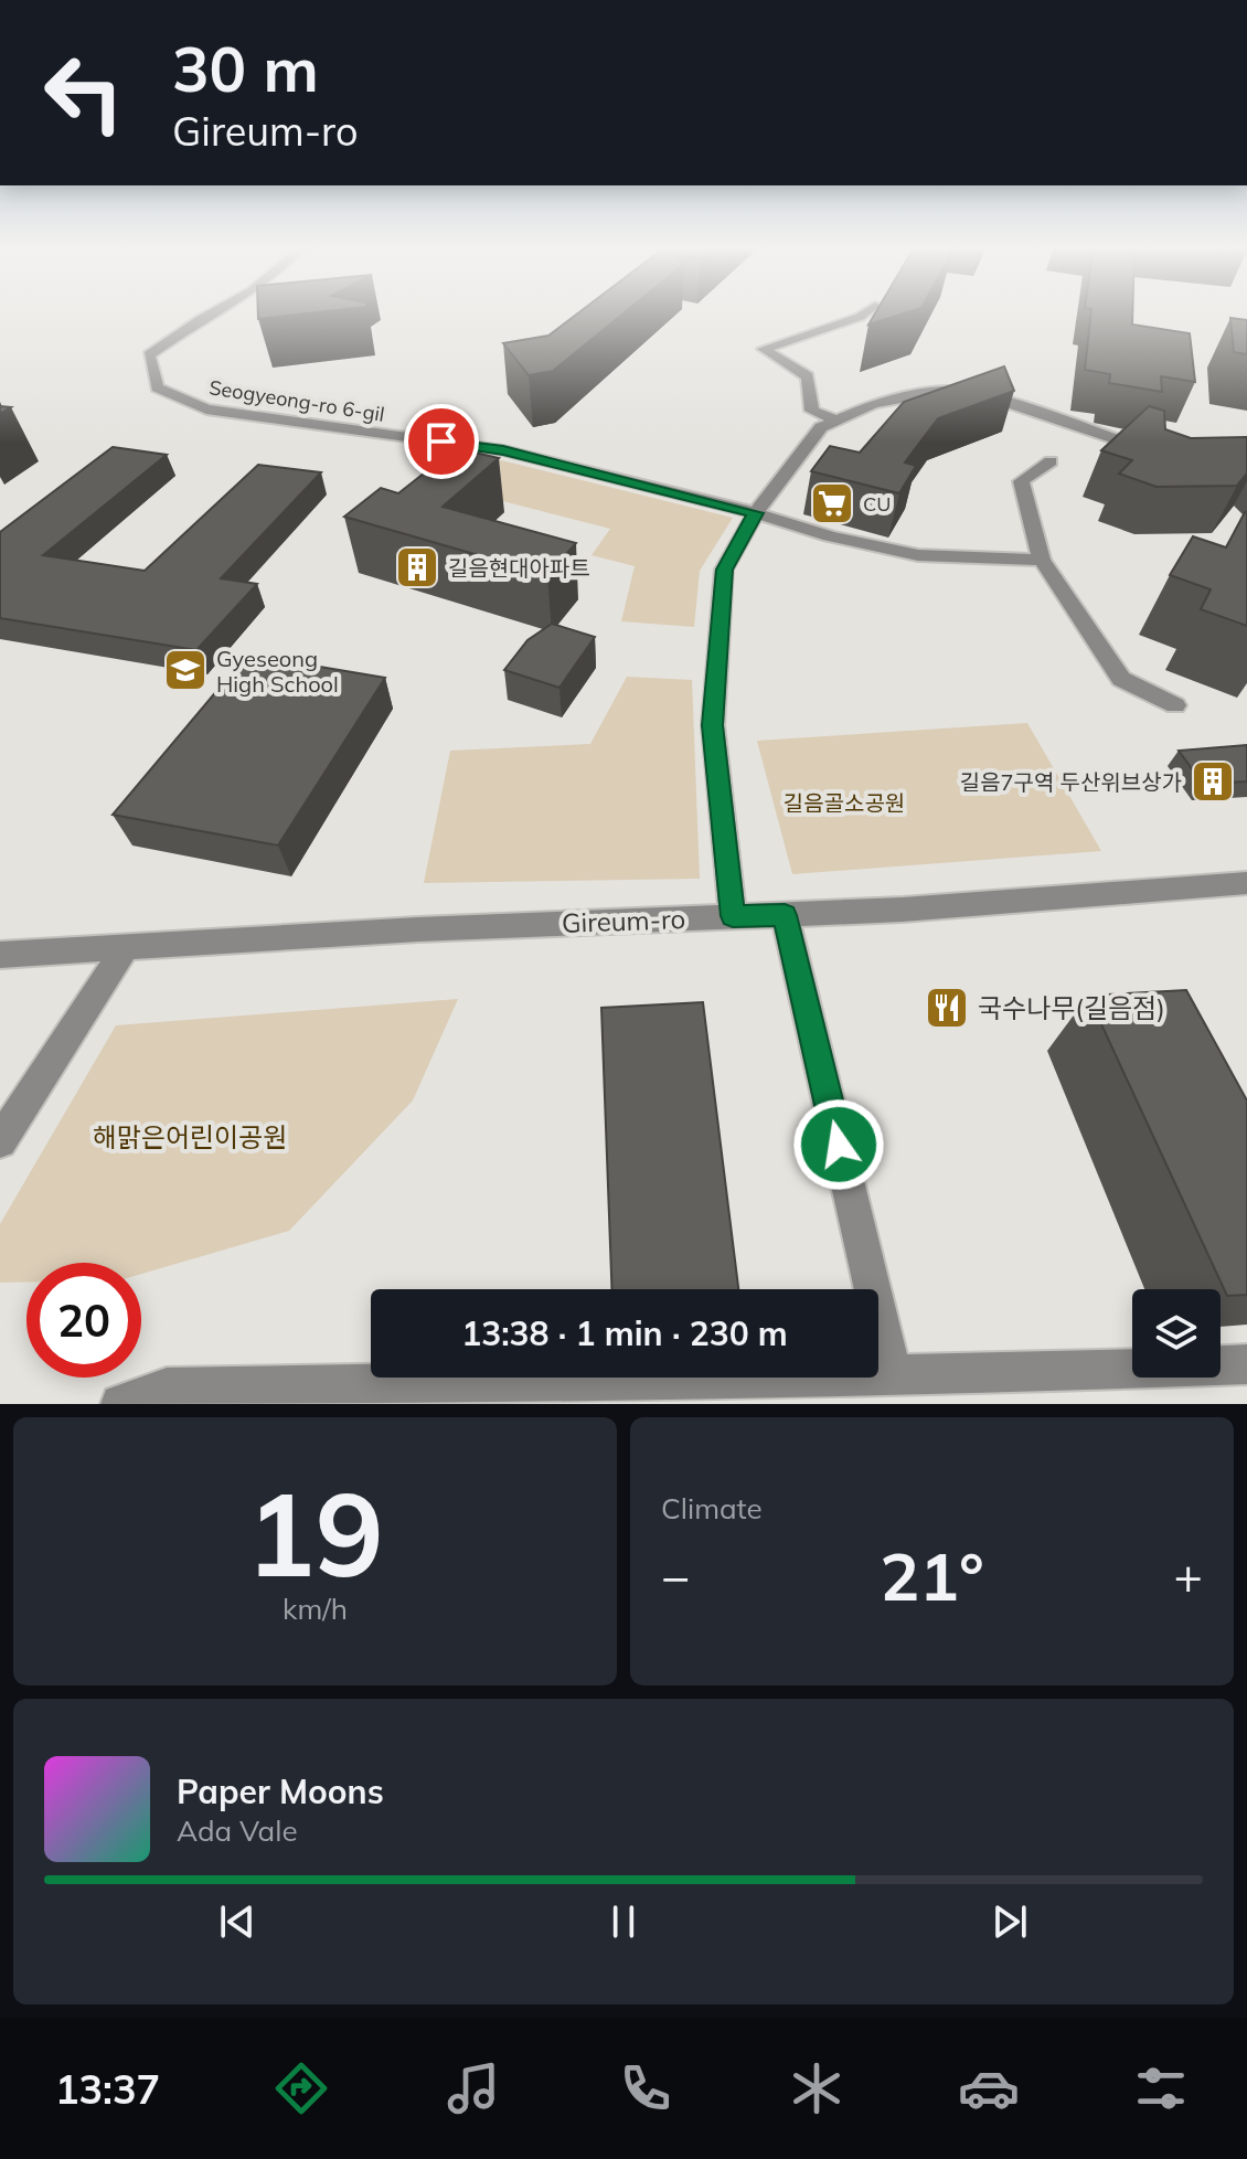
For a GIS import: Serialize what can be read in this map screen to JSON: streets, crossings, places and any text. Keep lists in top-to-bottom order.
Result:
{
  "streets": {
    "street": ["Seogyeong-ro 6-gil", "Gireum-ro"]
  },
  "parks": ["길음골소공원", "해맑은어린이공원"],
  "places": {
    "supermarket": ["CU"],
    "building": ["길음현대아파트", "길음7구역 두산위브상가"],
    "school or university": ["Gyeseong High School"],
    "restaurant": ["국수나무(길음점)"]
  },
  "page": {
    "turn": ["30 m", "Gireum-ro"],
    "limit": "20",
    "trip": "13:38 · 1 min · 230 m",
    "tile": [
      ["19", "km/h"],
      "Climate"
    ],
    "heat": ["−", "21°", "+"],
    "song": ["Paper Moons", "Ada Vale"],
    "tabs": "13:37"
  }
}
